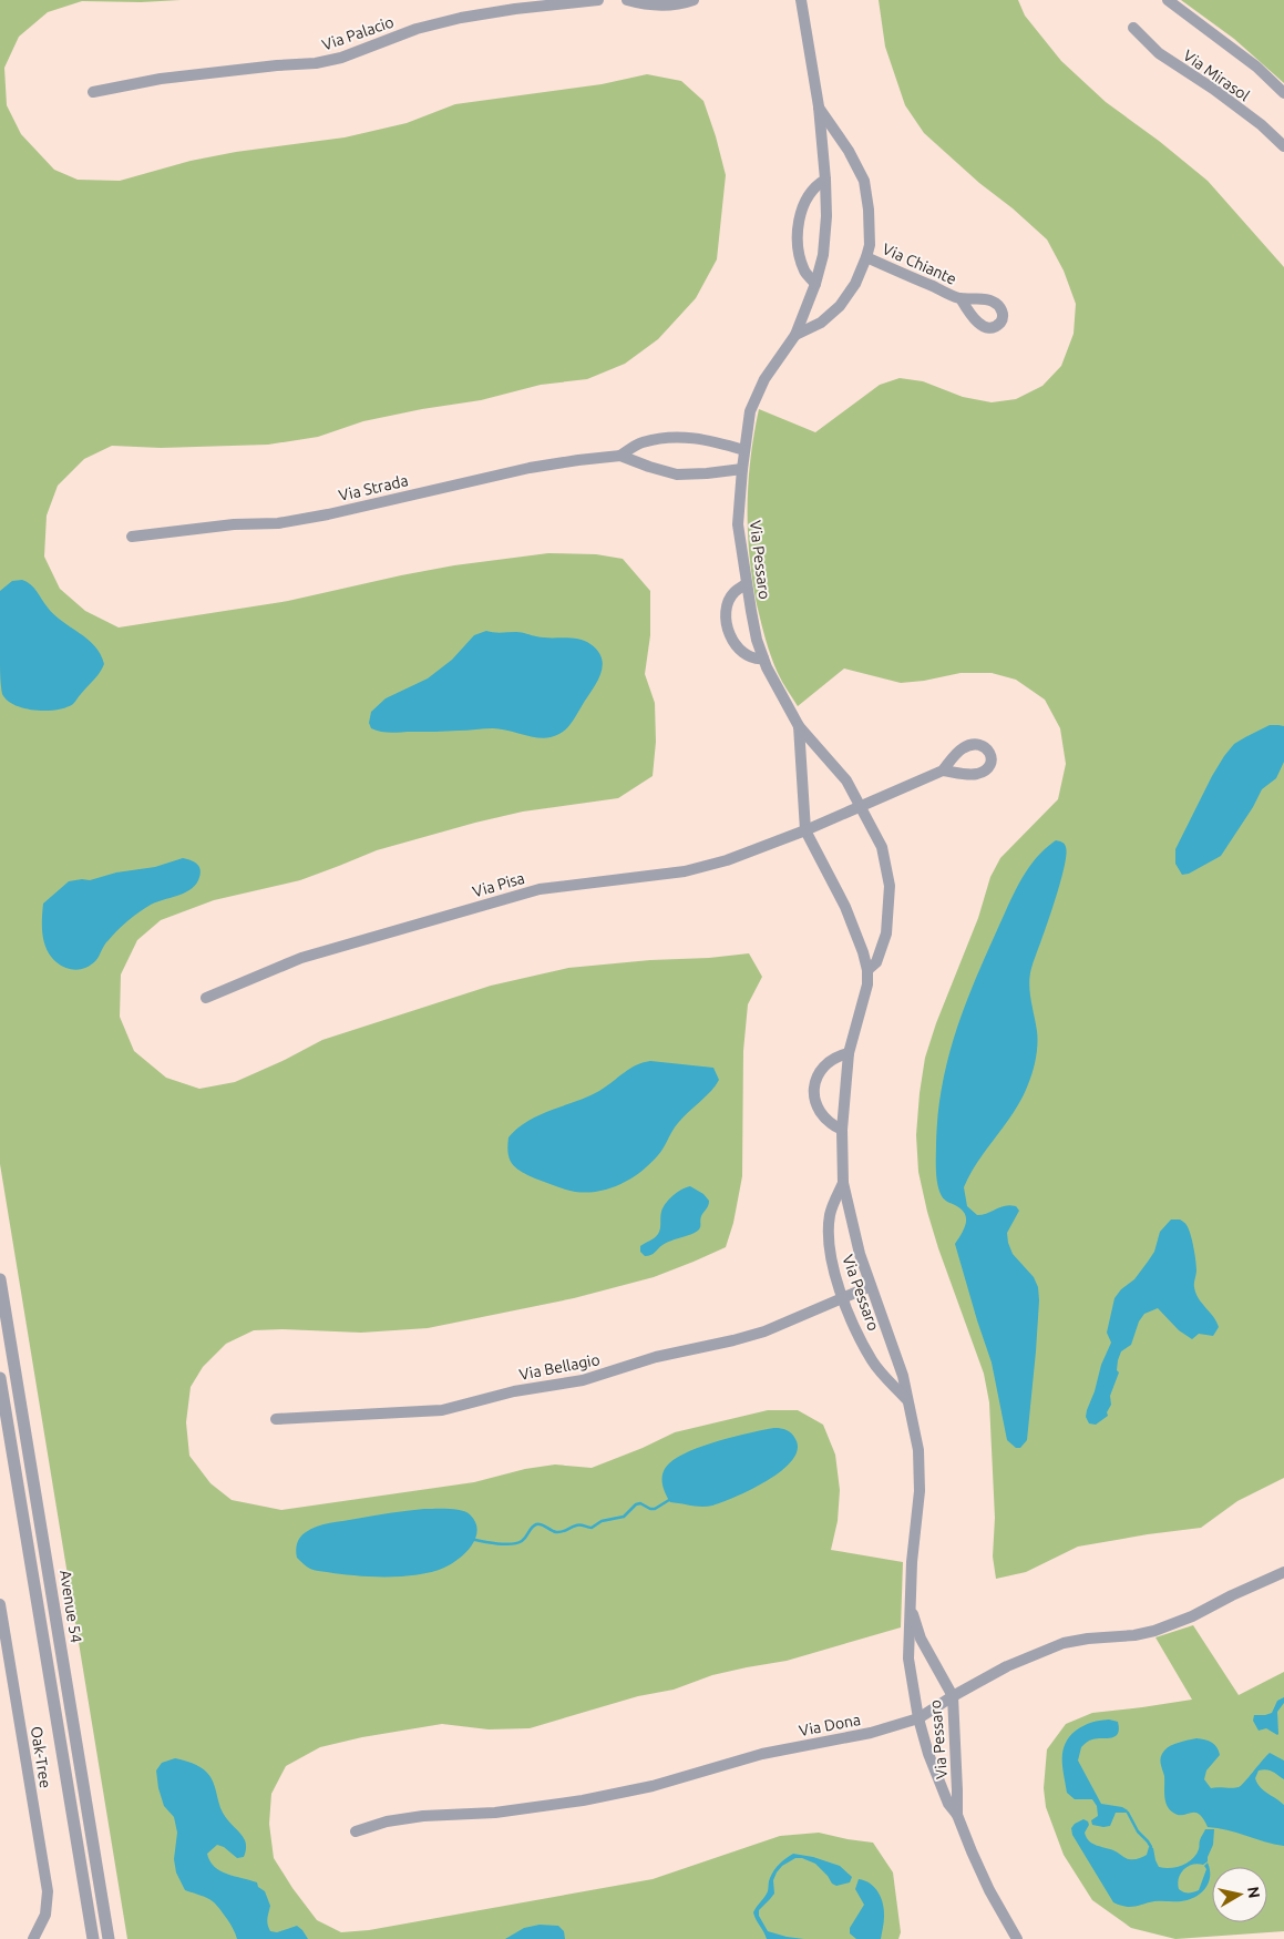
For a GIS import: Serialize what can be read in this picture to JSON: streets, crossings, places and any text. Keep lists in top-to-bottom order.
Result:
{
  "streets": {
    "street": [
      "Via Palacio",
      "Via Mirasol",
      "Via Chiante",
      "Via Strada",
      "Via Pessaro",
      "Via Pisa",
      "Via Bellagio",
      "Avenue 54",
      "Via Dona",
      "Oak-Tree"
    ]
  },
  "crossings": [
    ["Via Chiante", "Via Pessaro"],
    ["Via Strada", "Via Pessaro"],
    ["Via Pessaro", "Via Pisa"],
    ["Via Pessaro", "Via Bellagio"],
    ["Via Pessaro", "Via Dona"]
  ],
  "north": "right"
}
